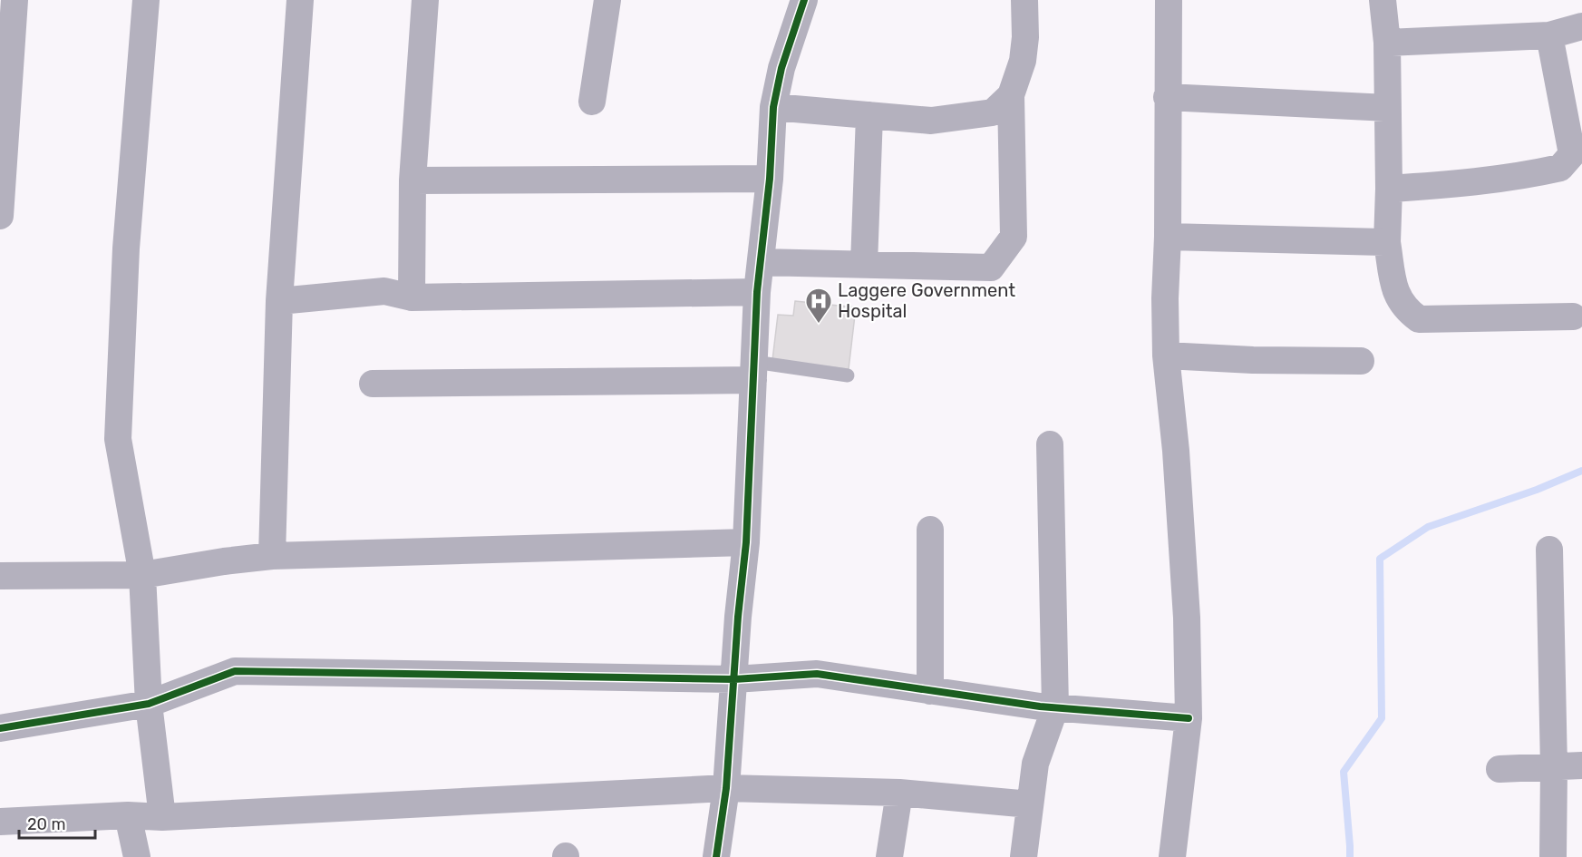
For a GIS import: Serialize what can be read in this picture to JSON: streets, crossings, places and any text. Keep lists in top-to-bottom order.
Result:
{
  "places": {
    "hospital": ["Laggere Government Hospital"]
  },
  "scale_bar": "20 m"
}
